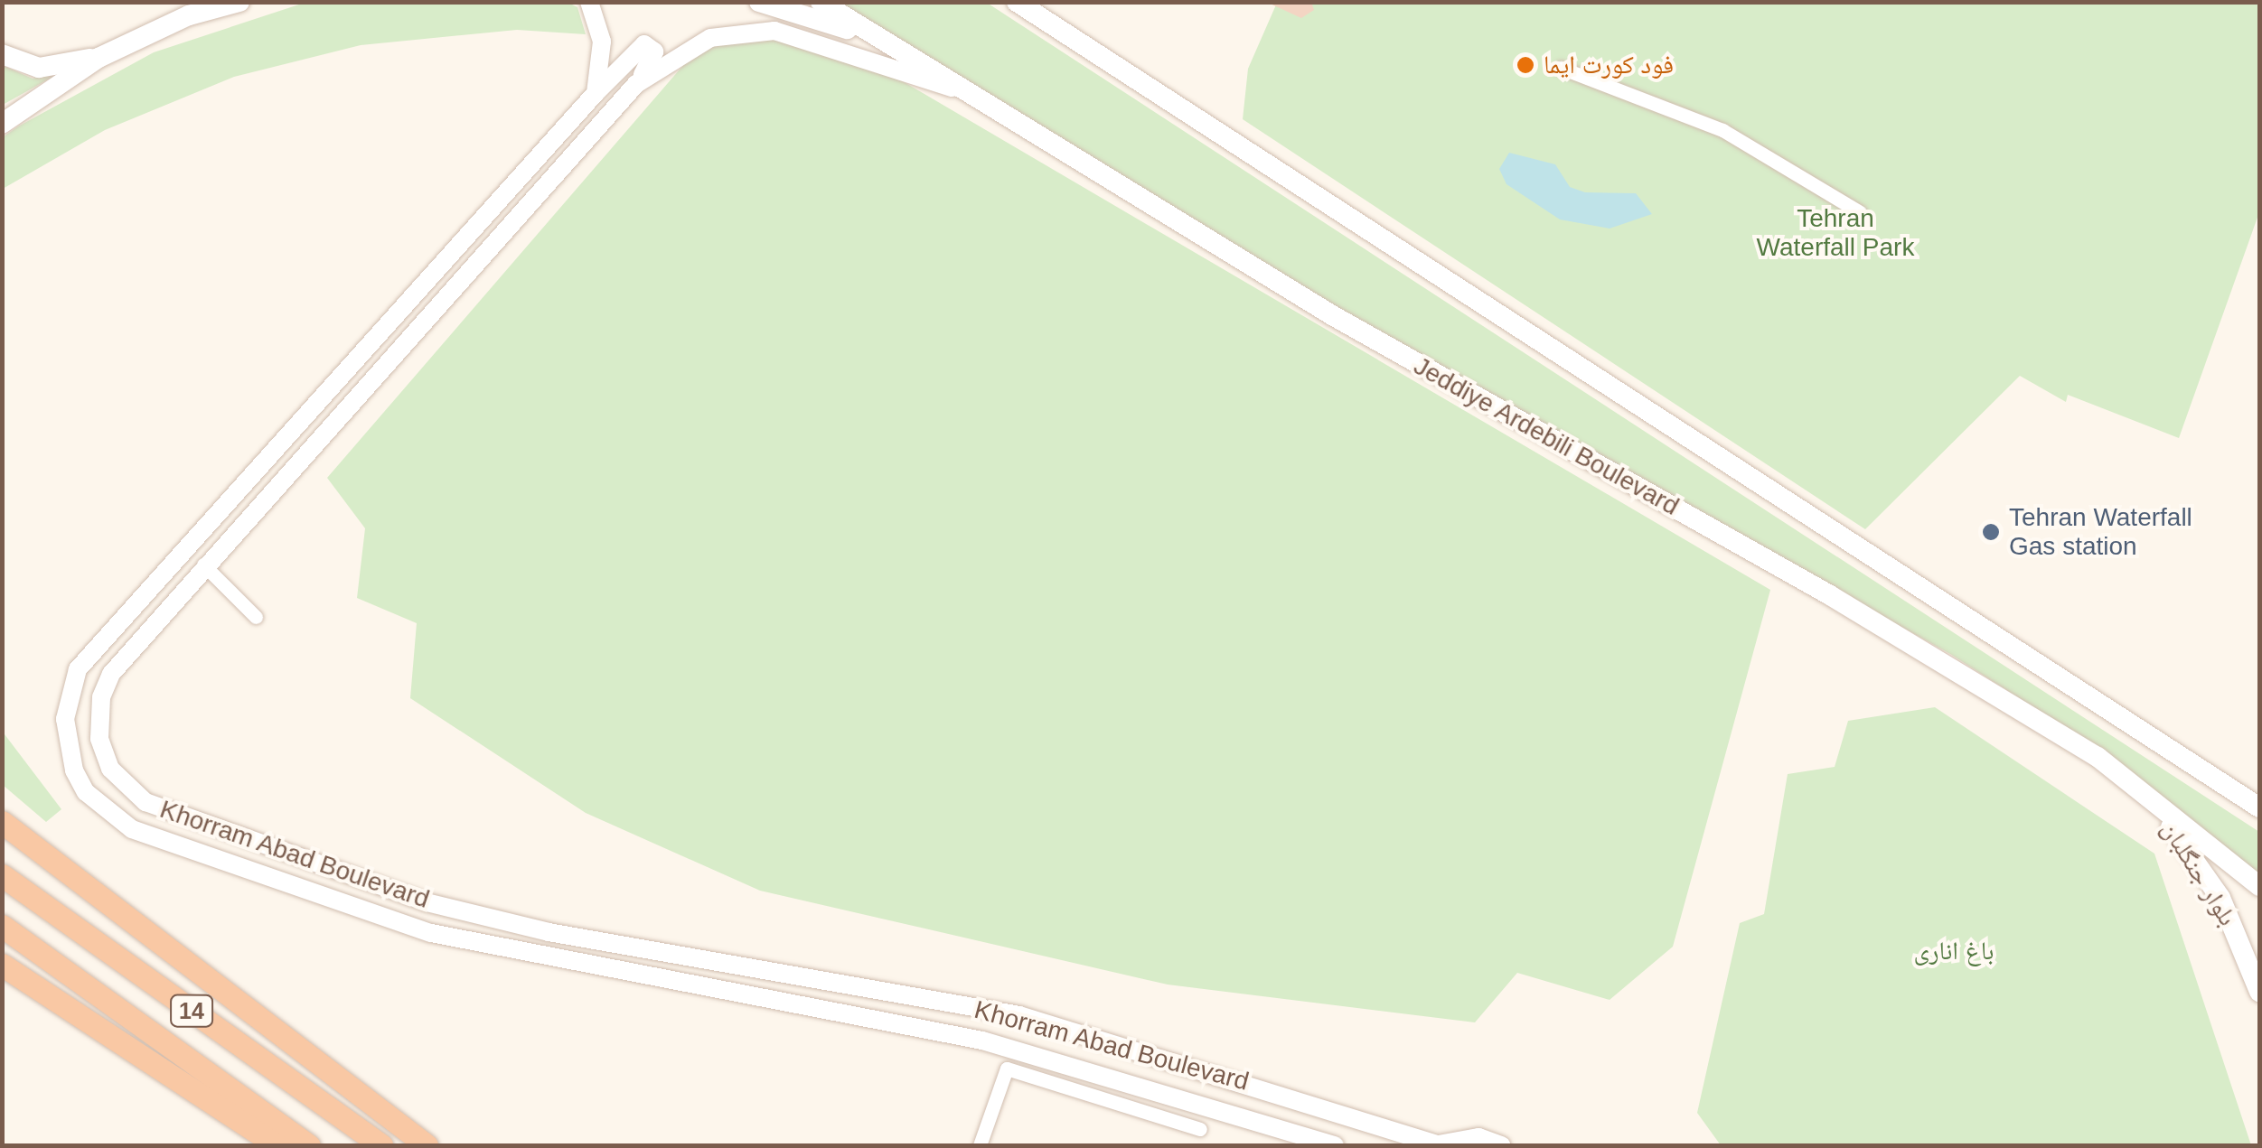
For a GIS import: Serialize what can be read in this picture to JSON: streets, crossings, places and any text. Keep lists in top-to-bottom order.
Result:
{
  "streets": {
    "highway": ["14"],
    "main road": ["Jeddiye Ardebili Boulevard", "بلوار جنگلبان"],
    "street": ["Khorram Abad Boulevard"]
  },
  "crossings": [
    ["Jeddiye Ardebili Boulevard", "Khorram Abad Boulevard"],
    ["Jeddiye Ardebili Boulevard", "بلوار جنگلبان"]
  ],
  "parks": ["Tehran Waterfall Park", "باغ اناری"],
  "places": ["فود کورت ایما", "Tehran Waterfall Gas station"]
}
